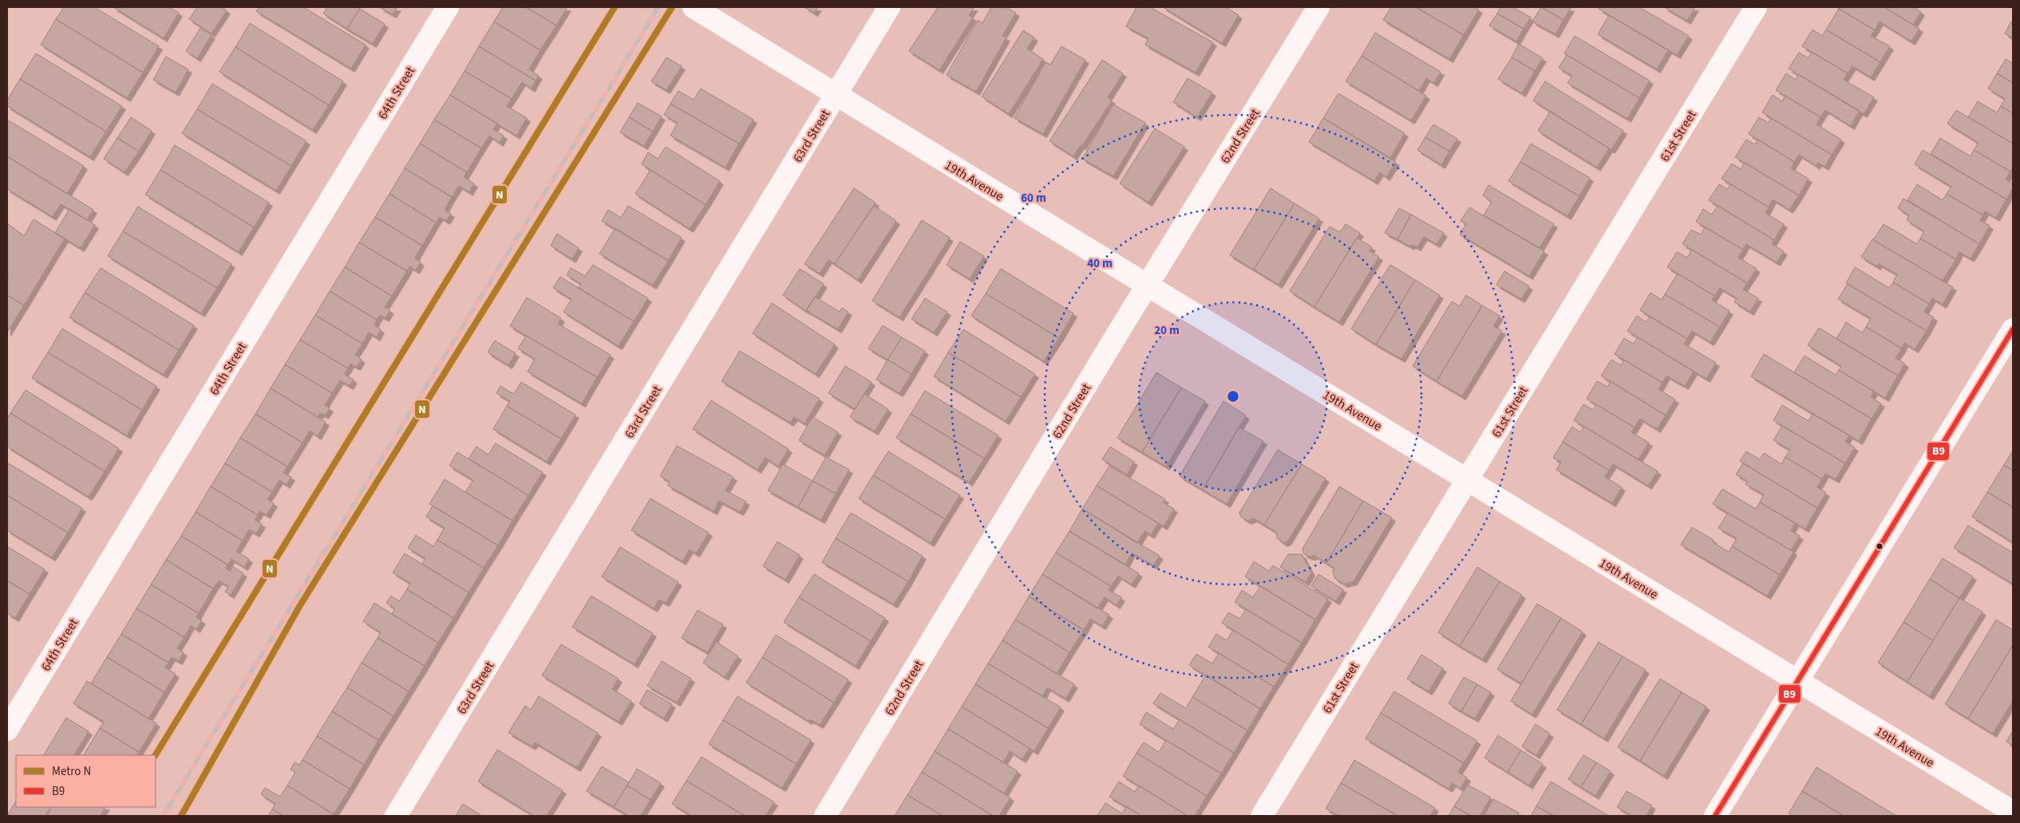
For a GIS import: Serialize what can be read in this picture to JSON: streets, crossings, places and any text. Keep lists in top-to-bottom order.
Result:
{
  "streets": {
    "street": [
      "64th Street",
      "63rd Street",
      "62nd Street",
      "61st Street",
      "19th Avenue"
    ]
  },
  "crossings": [
    ["63rd Street", "19th Avenue"],
    ["62nd Street", "19th Avenue"],
    ["61st Street", "19th Avenue"]
  ],
  "lines": ["metro line N", "transit line B9"],
  "legend": ["Metro N", "B9"],
  "rings": ["60 m", "40 m", "20 m"]
}
